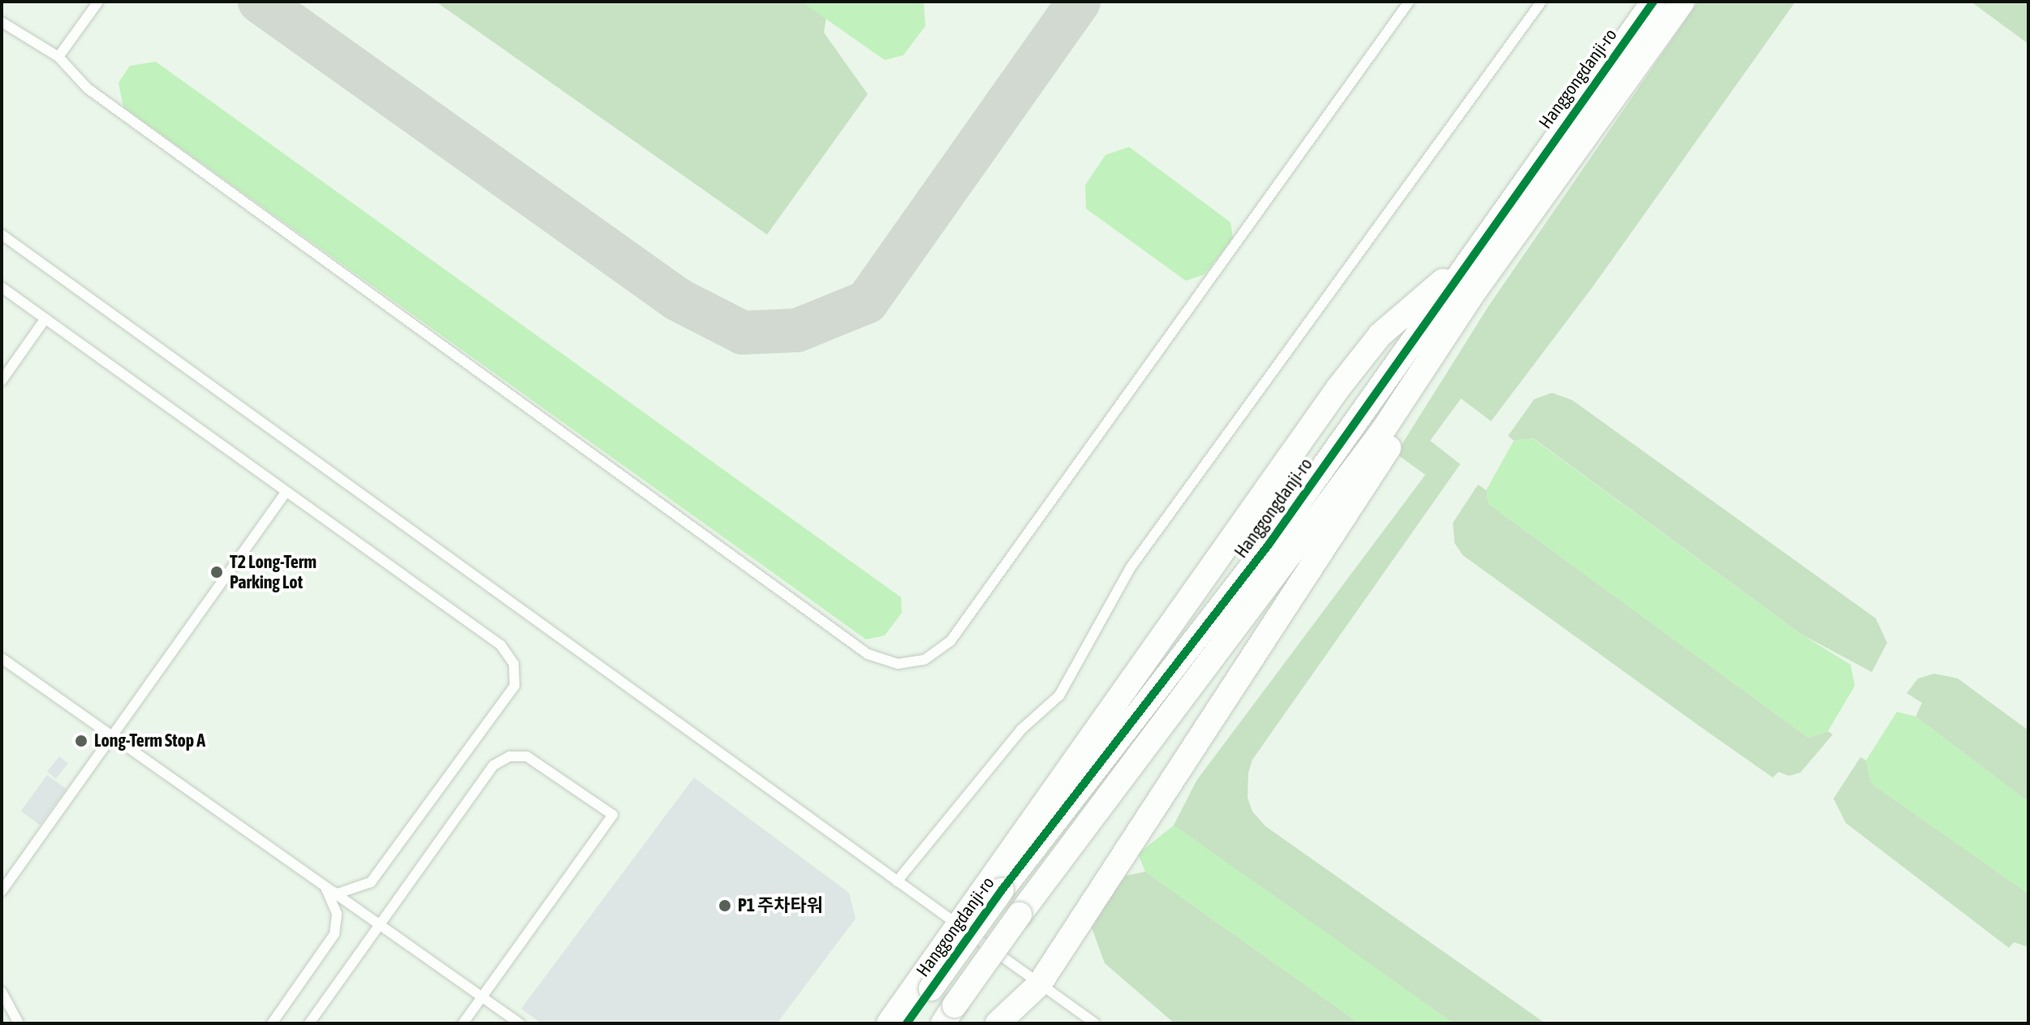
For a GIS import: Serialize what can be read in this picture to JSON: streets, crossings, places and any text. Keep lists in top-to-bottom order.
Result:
{
  "streets": {
    "street": ["Hanggongdanji-ro"]
  },
  "places": ["T2 Long-Term Parking Lot", "Long-Term Stop A", "P1 주차타워"]
}
